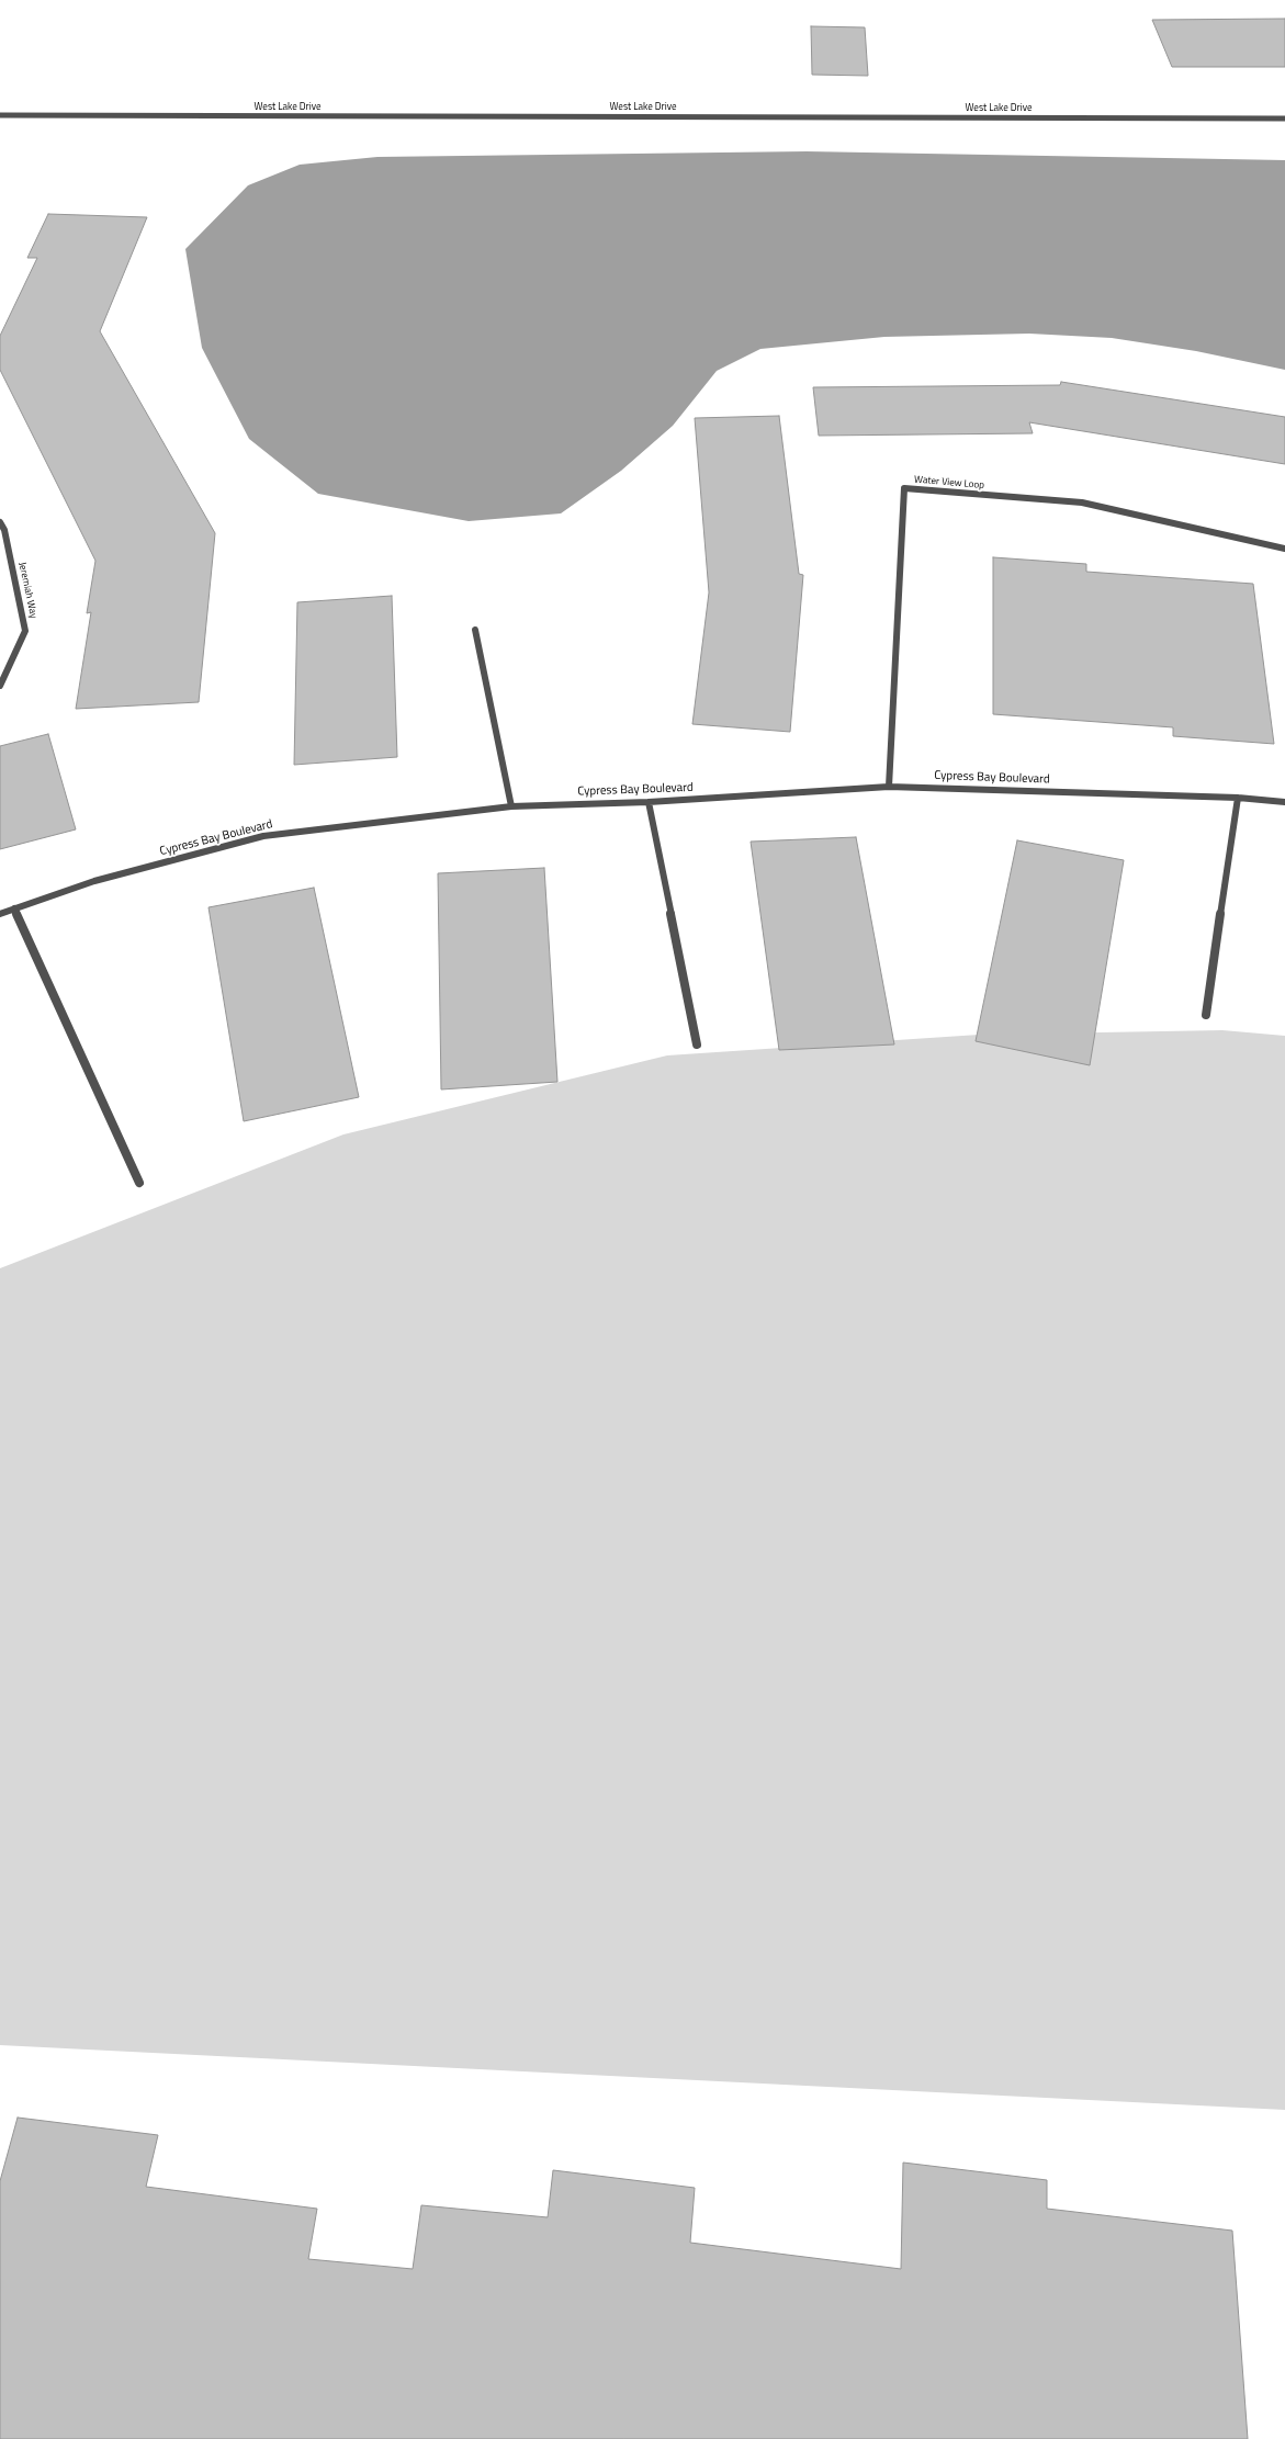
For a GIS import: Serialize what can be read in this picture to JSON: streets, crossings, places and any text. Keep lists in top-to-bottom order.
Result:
{
  "streets": {
    "street": [
      "West Lake Drive",
      "Water View Loop",
      "Jeremiah Way",
      "Cypress Bay Boulevard"
    ]
  },
  "crossings": [
    ["Water View Loop", "Cypress Bay Boulevard"]
  ]
}
